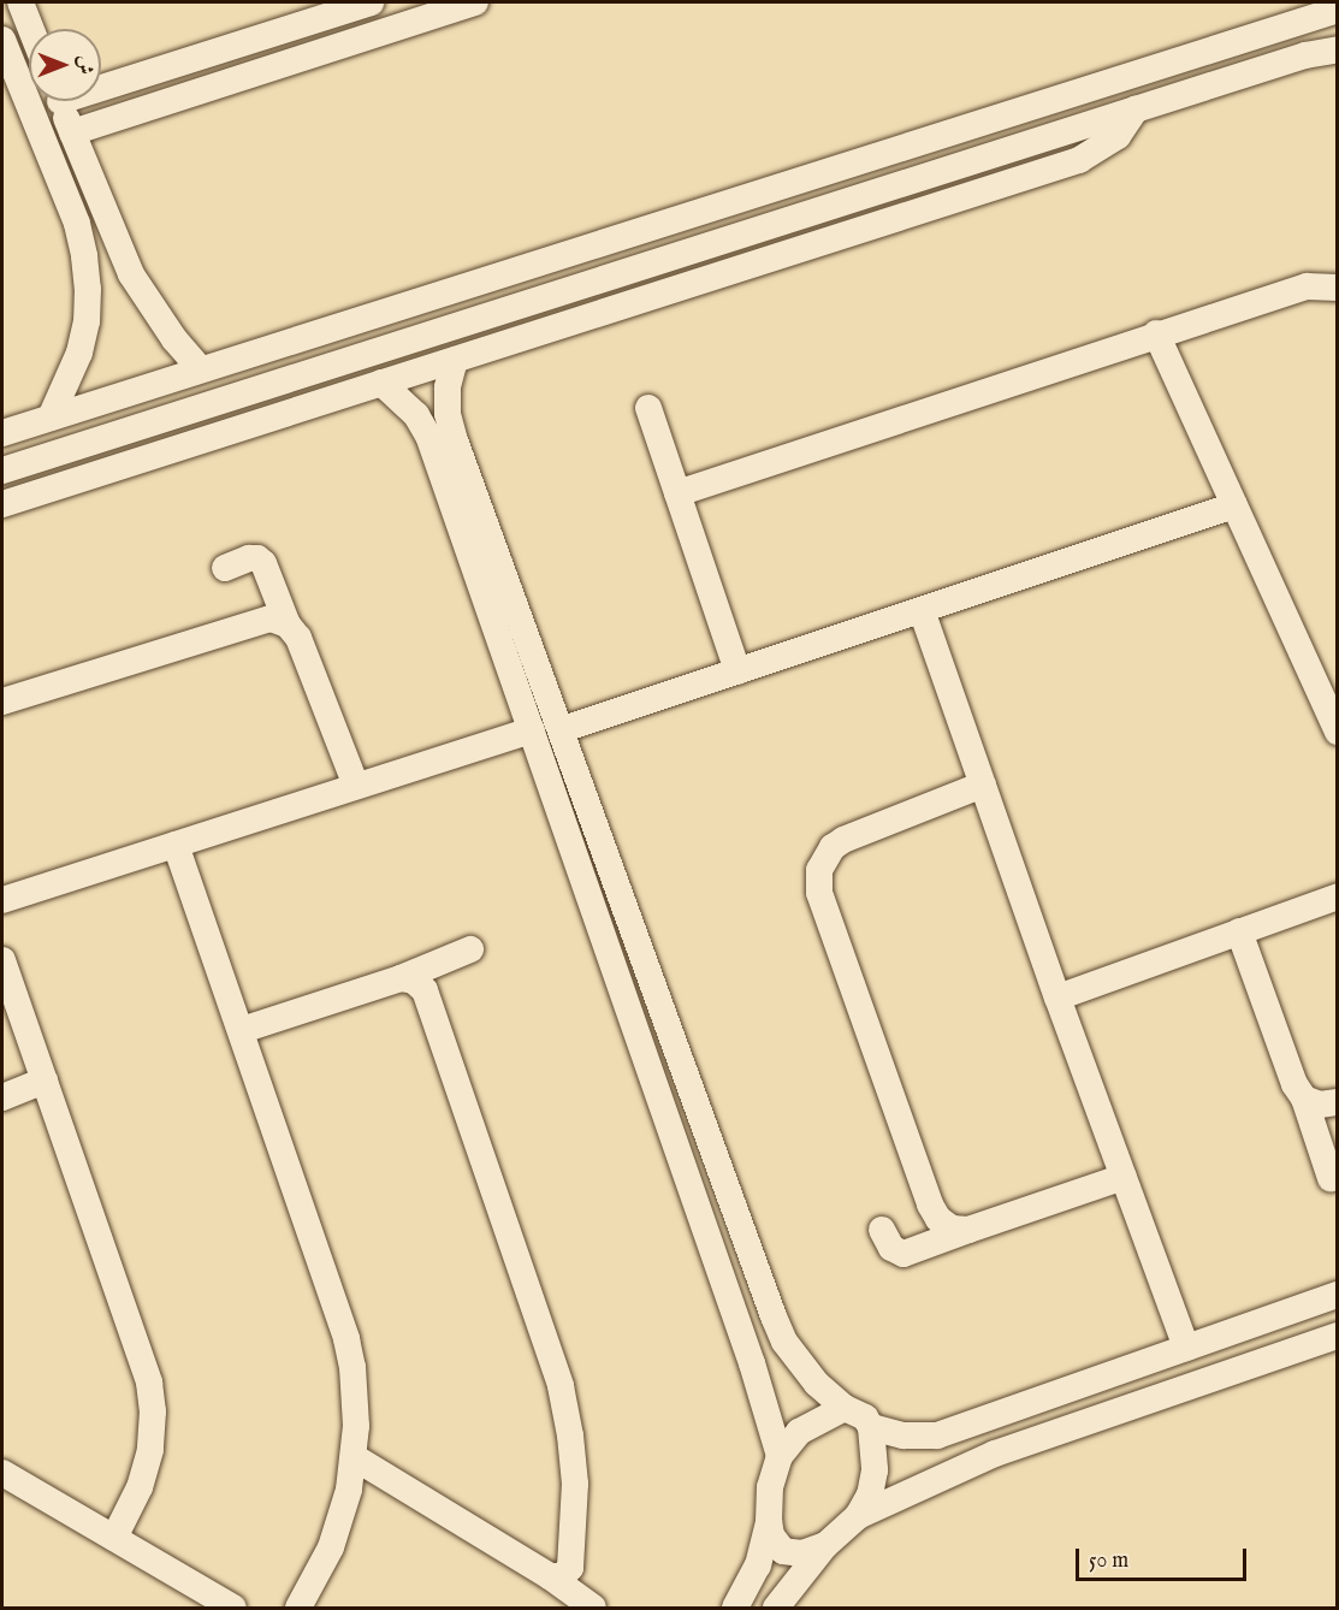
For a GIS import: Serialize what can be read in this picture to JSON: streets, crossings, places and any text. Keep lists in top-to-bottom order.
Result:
{
  "scale_bar": "50 m",
  "north": "right"
}
